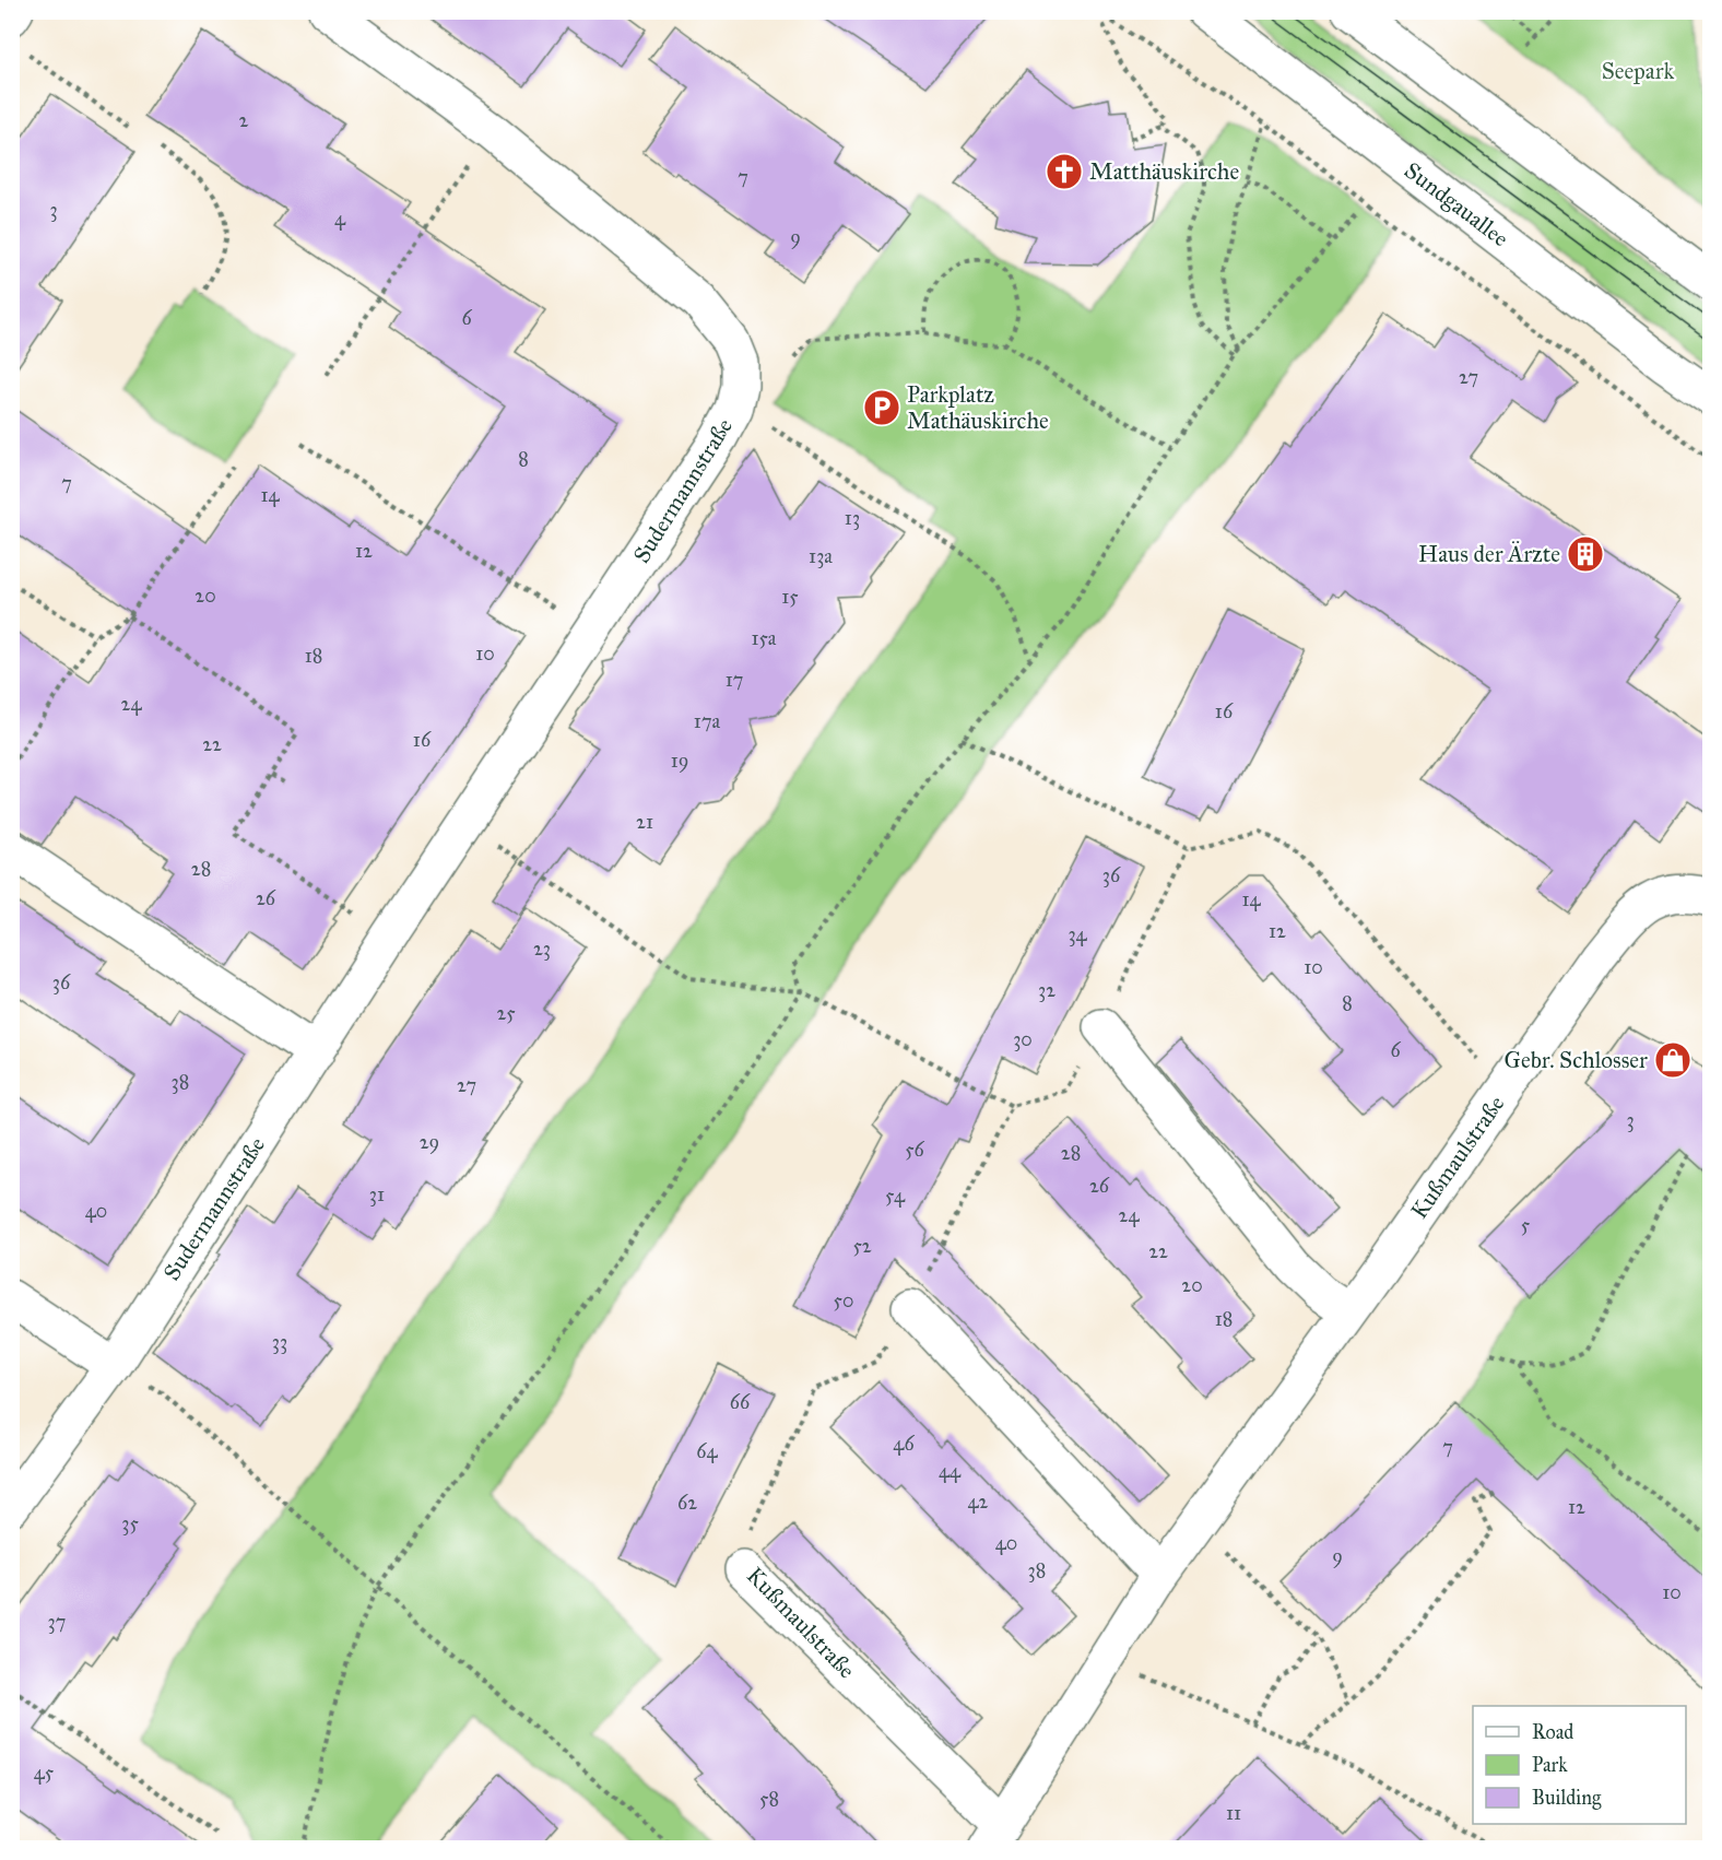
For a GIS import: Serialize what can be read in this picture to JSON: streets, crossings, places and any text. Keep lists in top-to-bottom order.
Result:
{
  "streets": {
    "street": ["Sundgauallee", "Sudermannstraße", "Kußmaulstraße"]
  },
  "parks": ["Seepark"],
  "places": {
    "church": ["Matthäuskirche"],
    "parking": ["Parkplatz Mathäuskirche"],
    "building": ["Haus der Ärzte"],
    "shop": ["Gebr. Schlosser"]
  },
  "house_numbers": [
    "2",
    "7",
    "3",
    "4",
    "9",
    "6",
    "27",
    "8",
    "7",
    "14",
    "13",
    "12",
    "13a",
    "20",
    "15",
    "15a",
    "10",
    "18",
    "17",
    "24",
    "16",
    "17a",
    "16",
    "22",
    "19",
    "21",
    "28",
    "36",
    "26",
    "14",
    "12",
    "34",
    "23",
    "10",
    "36",
    "32",
    "8",
    "25",
    "30",
    "6",
    "38",
    "27",
    "3",
    "29",
    "56",
    "28",
    "26",
    "31",
    "54",
    "40",
    "24",
    "5",
    "52",
    "22",
    "20",
    "50",
    "18",
    "33",
    "66",
    "46",
    "7",
    "64",
    "44",
    "42",
    "62",
    "12",
    "35",
    "40",
    "9",
    "38",
    "10",
    "37",
    "45",
    "58",
    "11"
  ],
  "legend": ["Road", "Park", "Building"]
}
